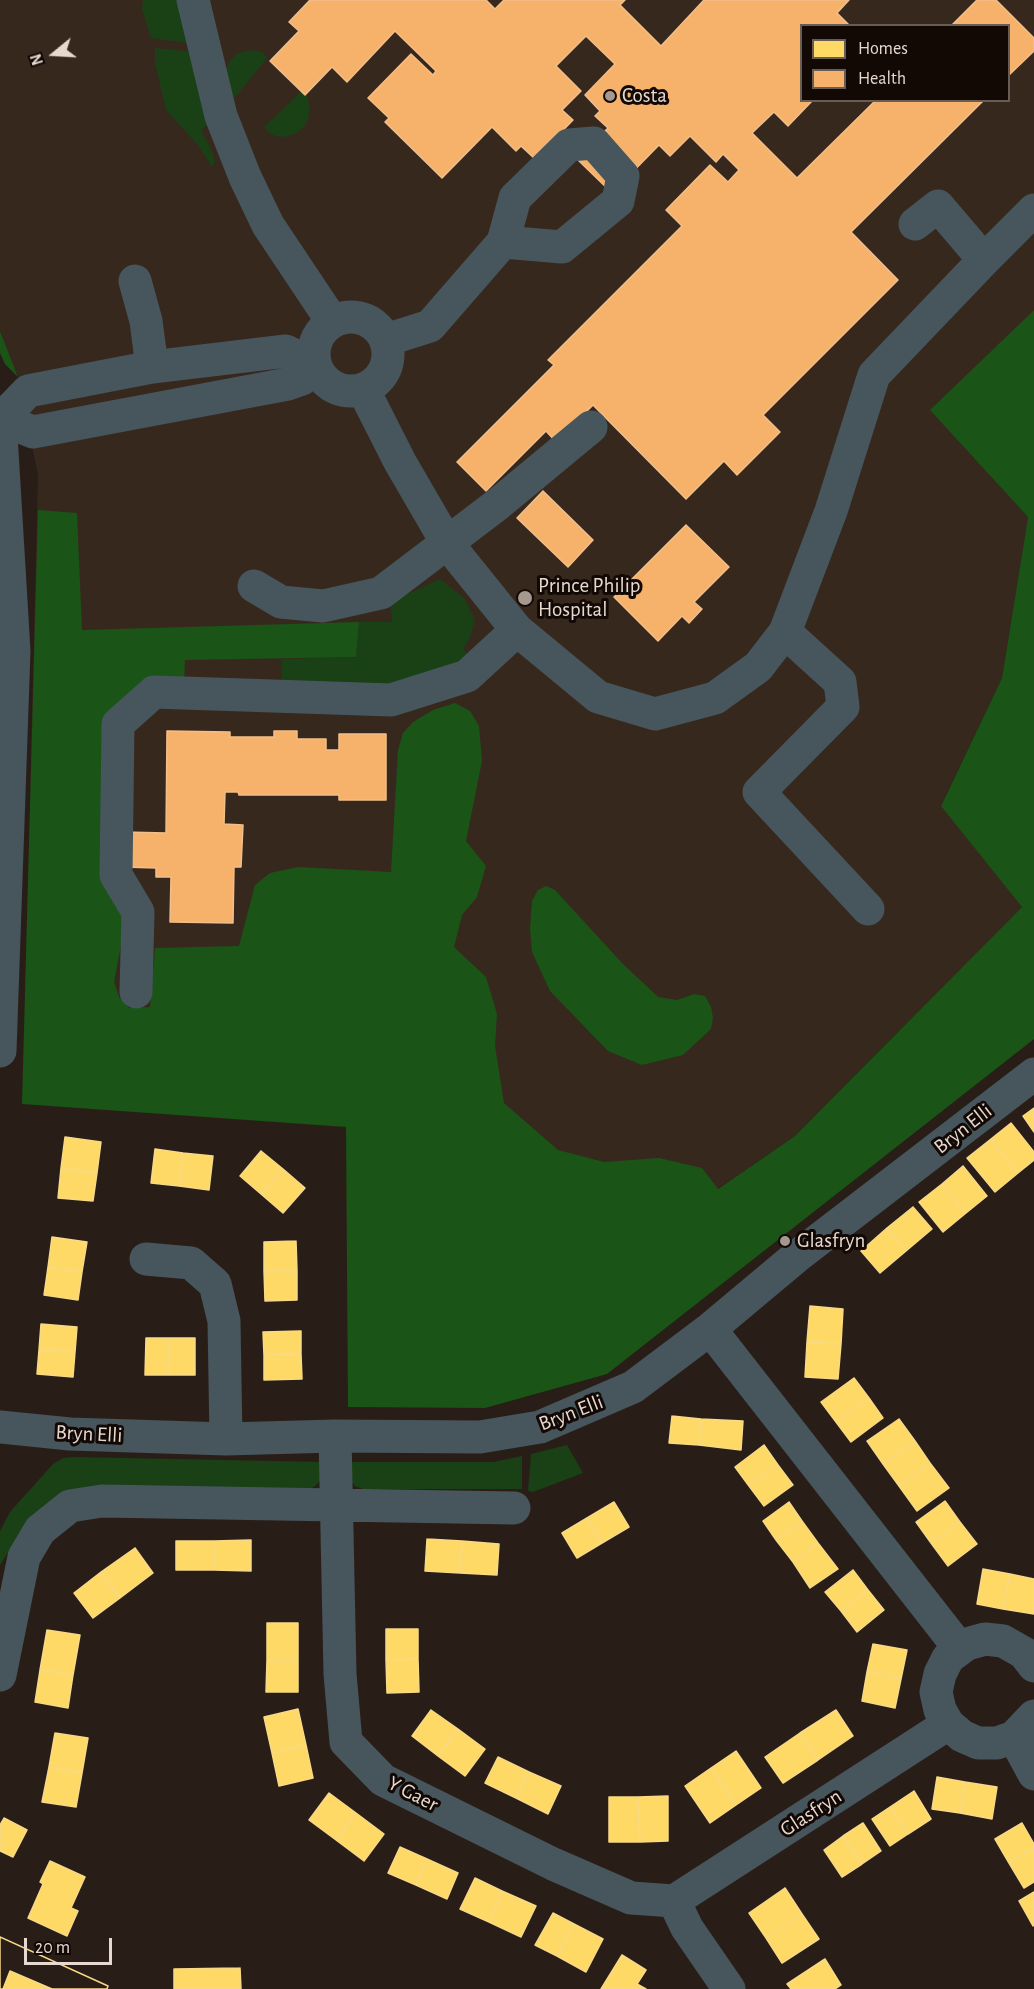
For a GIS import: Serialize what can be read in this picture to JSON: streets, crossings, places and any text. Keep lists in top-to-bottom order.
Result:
{
  "streets": {
    "street": ["Bryn Elli", "Y Gaer", "Glasfryn"]
  },
  "crossings": [
    ["Bryn Elli", "Y Gaer"],
    ["Y Gaer", "Glasfryn"]
  ],
  "places": ["Costa", "Prince Philip Hospital", "Glasfryn"],
  "legend": ["Homes", "Health"],
  "scale_bar": "20 m",
  "north": "left"
}
